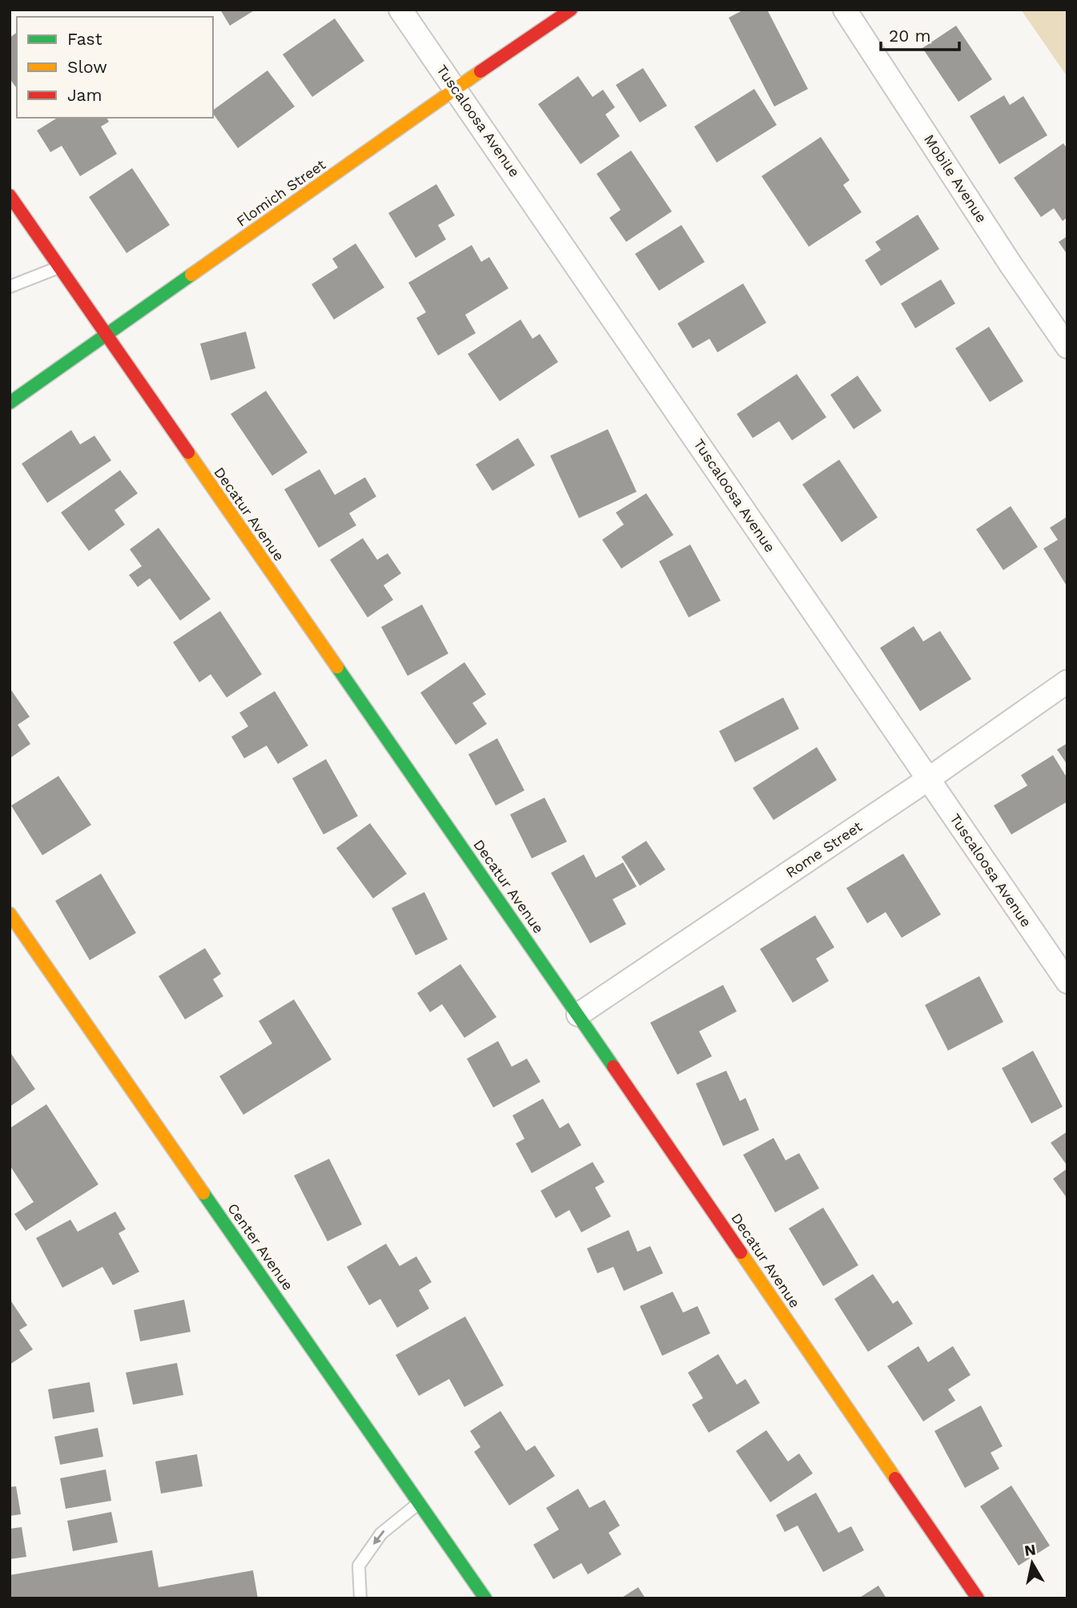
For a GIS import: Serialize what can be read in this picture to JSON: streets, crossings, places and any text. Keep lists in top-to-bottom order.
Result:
{
  "streets": {
    "street": [
      "Tuscaloosa Avenue",
      "Mobile Avenue",
      "Flomich Street",
      "Decatur Avenue",
      "Rome Street",
      "Center Avenue"
    ]
  },
  "crossings": [
    ["Tuscaloosa Avenue", "Flomich Street"],
    ["Tuscaloosa Avenue", "Rome Street"],
    ["Flomich Street", "Decatur Avenue"],
    ["Decatur Avenue", "Rome Street"]
  ],
  "legend": ["Fast", "Slow", "Jam"],
  "scale_bar": "20 m",
  "north": "top"
}
